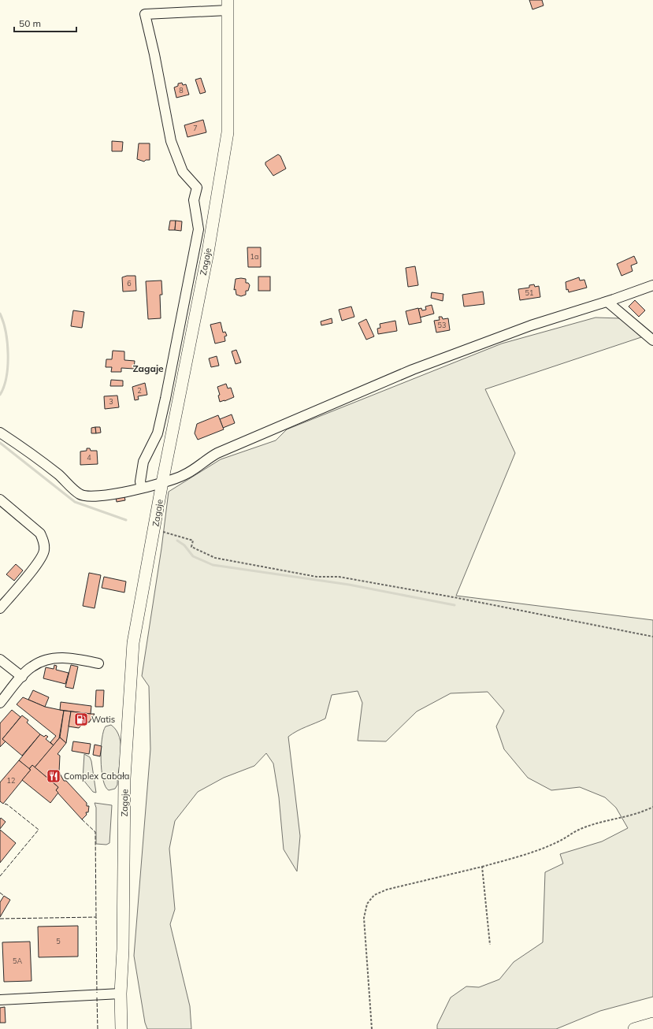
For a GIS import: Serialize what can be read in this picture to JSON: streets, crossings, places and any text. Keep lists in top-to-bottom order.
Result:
{
  "streets": {
    "main road": ["Zagaje"]
  },
  "districts": ["Zagaje"],
  "places": {
    "fuel station": ["Watis"],
    "restaurant": ["Complex Cabała"]
  },
  "house_numbers": [
    "8",
    "7",
    "1a",
    "6",
    "51",
    "53",
    "2",
    "3",
    "4",
    "12",
    "5",
    "5A"
  ],
  "scale_bar": "50 m"
}
